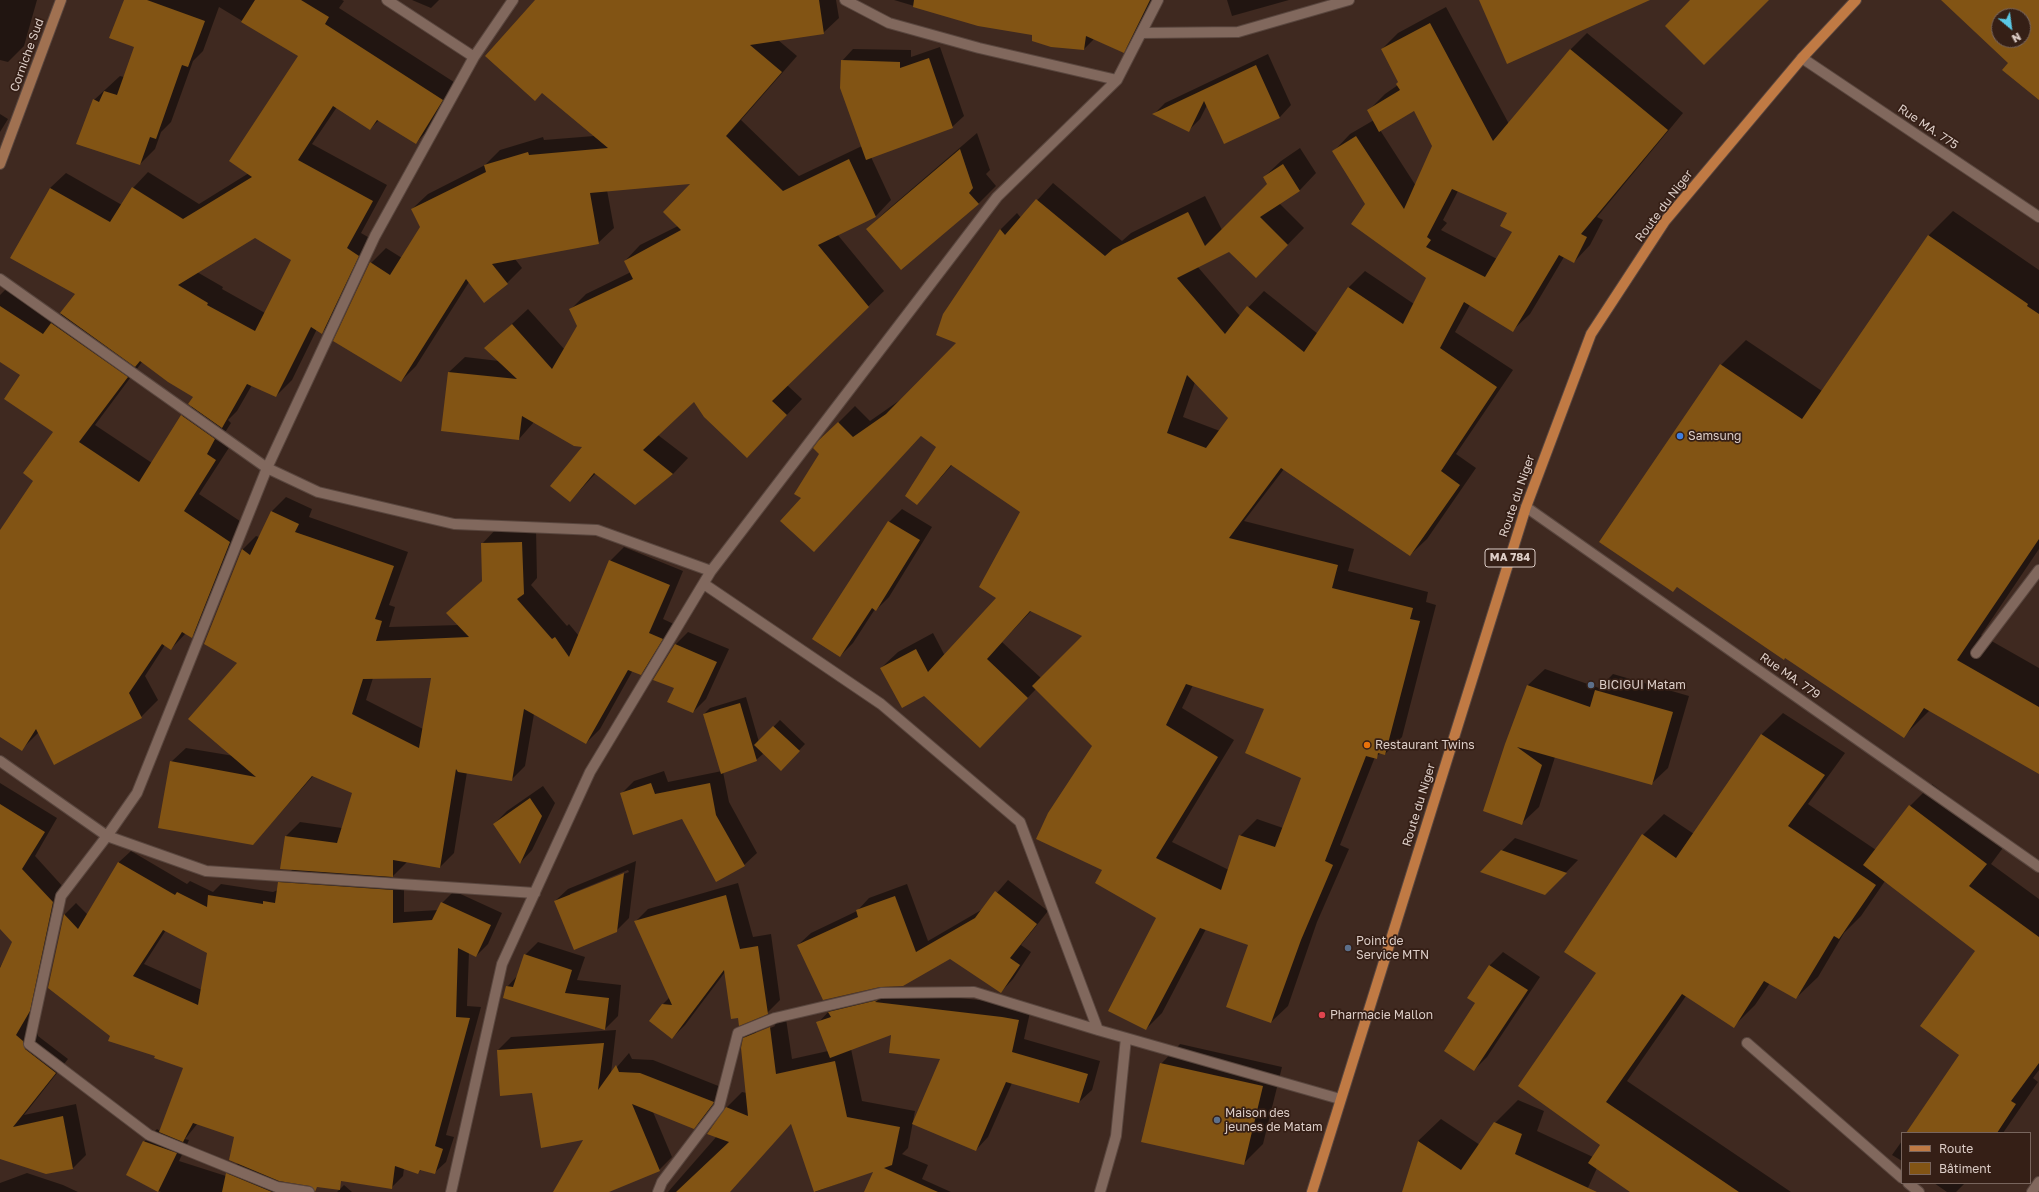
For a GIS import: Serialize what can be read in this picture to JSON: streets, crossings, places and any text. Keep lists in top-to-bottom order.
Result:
{
  "streets": {
    "main road": ["Corniche Sud", "Route du Niger", "MA 784"],
    "street": ["Rue MA. 775", "Rue MA. 779"]
  },
  "crossings": [
    ["Rue MA. 775", "Route du Niger"],
    ["Route du Niger", "Rue MA. 779"]
  ],
  "places": [
    "Samsung",
    "BICIGUI Matam",
    "Restaurant Twins",
    "Point de Service MTN",
    "Pharmacie Mallon",
    "Maison des jeunes de Matam"
  ],
  "legend": ["Route", "Bâtiment"],
  "north": "bottom right"
}
